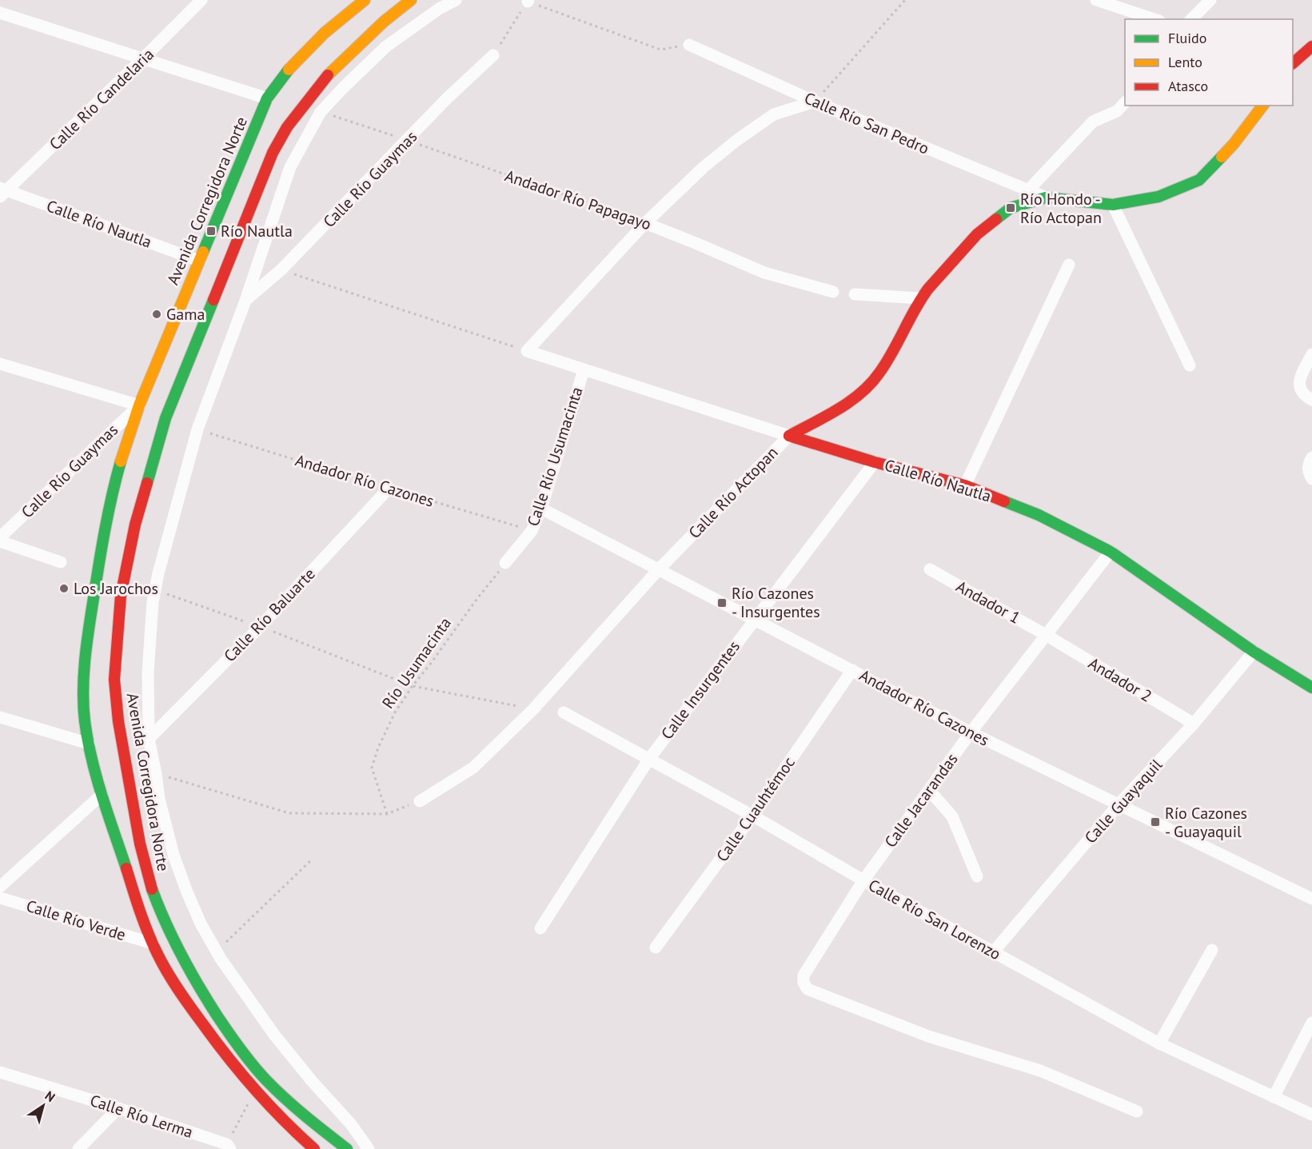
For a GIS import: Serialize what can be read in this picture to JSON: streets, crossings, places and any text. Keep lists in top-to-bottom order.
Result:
{
  "streets": {
    "main road": ["Avenida Corregidora Norte", "Calle Río Nautla", "Calle Río Actopan"],
    "street": [
      "Calle Río Candelaria",
      "Calle Río San Pedro",
      "Calle Río Guaymas",
      "Andador Río Papagayo",
      "Calle Río Usumacinta",
      "Andador Río Cazones",
      "Andador 1",
      "Calle Río Baluarte",
      "Andador 2",
      "Calle Insurgentes",
      "Calle Jacarandas",
      "Calle Guayaquil",
      "Calle Cuauhtémoc",
      "Calle Río San Lorenzo",
      "Calle Río Verde",
      "Calle Río Lerma"
    ],
    "path": ["Río Usumacinta"]
  },
  "crossings": [
    ["Calle Río Candelaria", "Calle Río Nautla"],
    ["Calle Río San Pedro", "Calle Río Actopan"],
    ["Calle Río Guaymas", "Andador Río Papagayo"],
    ["Calle Río Guaymas", "Avenida Corregidora Norte"],
    ["Avenida Corregidora Norte", "Calle Río Nautla"],
    ["Avenida Corregidora Norte", "Calle Río Verde"],
    ["Calle Río Nautla", "Calle Río Usumacinta"],
    ["Calle Río Nautla", "Calle Río Actopan"],
    ["Calle Río Nautla", "Calle Insurgentes"],
    ["Calle Río Nautla", "Calle Jacarandas"],
    ["Calle Río Nautla", "Calle Guayaquil"],
    ["Calle Río Usumacinta", "Andador Río Cazones"],
    ["Calle Río Usumacinta", "Río Usumacinta"],
    ["Andador Río Cazones", "Calle Río Actopan"],
    ["Andador Río Cazones", "Calle Río Baluarte"],
    ["Andador Río Cazones", "Calle Insurgentes"],
    ["Andador Río Cazones", "Calle Jacarandas"],
    ["Andador Río Cazones", "Calle Guayaquil"],
    ["Andador Río Cazones", "Calle Cuauhtémoc"],
    ["Andador 1", "Andador 2"],
    ["Andador 1", "Calle Jacarandas"],
    ["Andador 2", "Calle Jacarandas"],
    ["Andador 2", "Calle Guayaquil"],
    ["Calle Insurgentes", "Calle Río San Lorenzo"],
    ["Calle Jacarandas", "Calle Río San Lorenzo"],
    ["Calle Guayaquil", "Calle Río San Lorenzo"],
    ["Calle Cuauhtémoc", "Calle Río San Lorenzo"]
  ],
  "places": {
    "transit": [
      "Río Hondo - Río Actopan",
      "Río Nautla",
      "Río Cazones - Insurgentes",
      "Río Cazones - Guayaquil"
    ],
    "other": ["Gama", "Los Jarochos"]
  },
  "legend": ["Fluido", "Lento", "Atasco"],
  "north": "top right"
}
